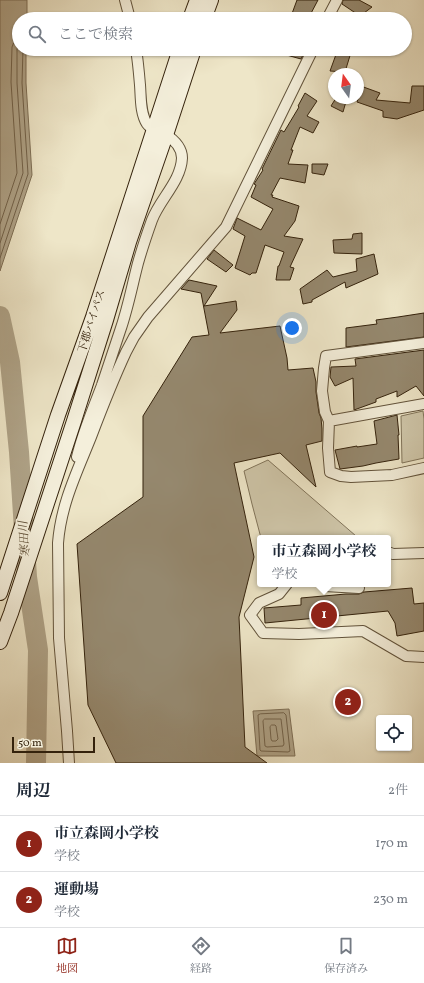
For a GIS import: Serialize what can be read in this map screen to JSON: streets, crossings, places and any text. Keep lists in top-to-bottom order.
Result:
{
  "streets": {
    "street": ["下郡バイパス"]
  },
  "water": ["寒田川"],
  "scale_bar": "50 m",
  "north": "top",
  "page": {
    "search": "ここで検索",
    "popup": ["市立森岡小学校", "学校"],
    "pins": ["1", "2"],
    "scale": "50 m",
    "heading": ["周辺", "2件"],
    "list": [
      {
        "mark": "1",
        "name": "市立森岡小学校",
        "note": "学校",
        "value": "170 m"
      },
      {
        "mark": "2",
        "name": "運動場",
        "note": "学校",
        "value": "230 m"
      }
    ],
    "nav": ["地図", "経路", "保存済み"]
  }
}
